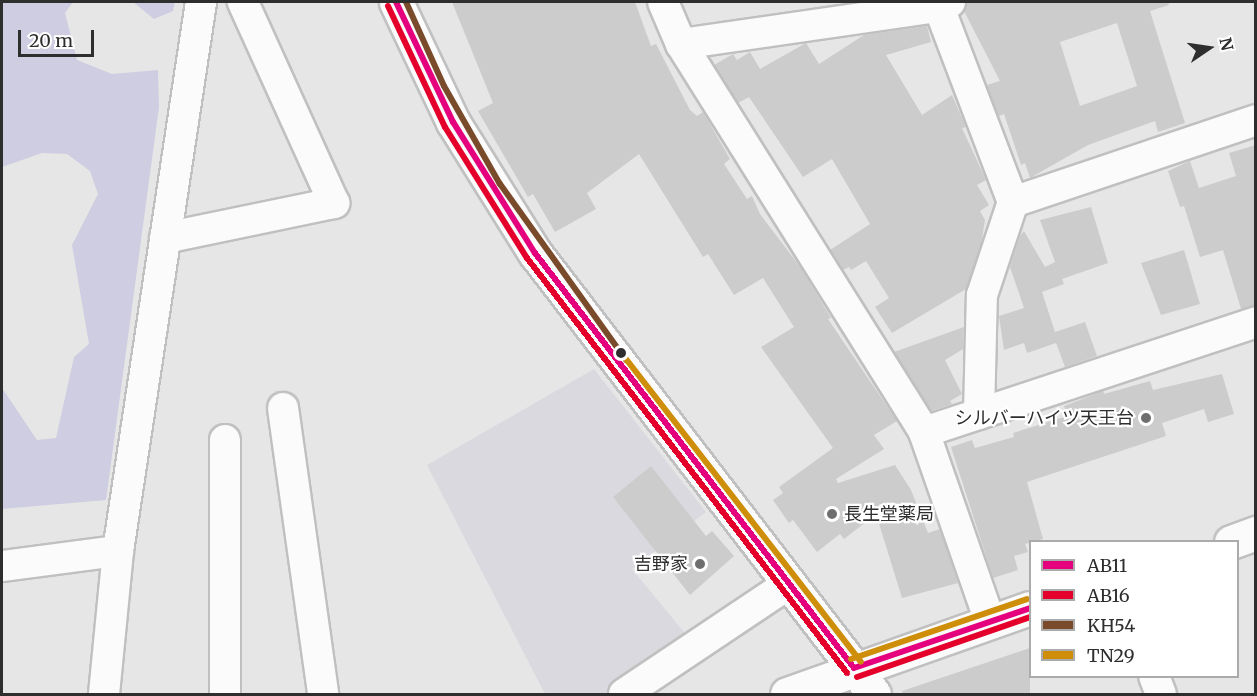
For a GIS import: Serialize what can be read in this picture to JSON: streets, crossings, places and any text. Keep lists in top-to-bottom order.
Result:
{
  "places": ["シルバーハイツ天王台", "長生堂薬局", "吉野家"],
  "lines": [
    "transit line AB11",
    "transit line KH54",
    "transit line AB16",
    "transit line TN29"
  ],
  "legend": [
    "AB11",
    "AB16",
    "KH54",
    "TN29"
  ],
  "scale_bar": "20 m",
  "north": "right"
}
